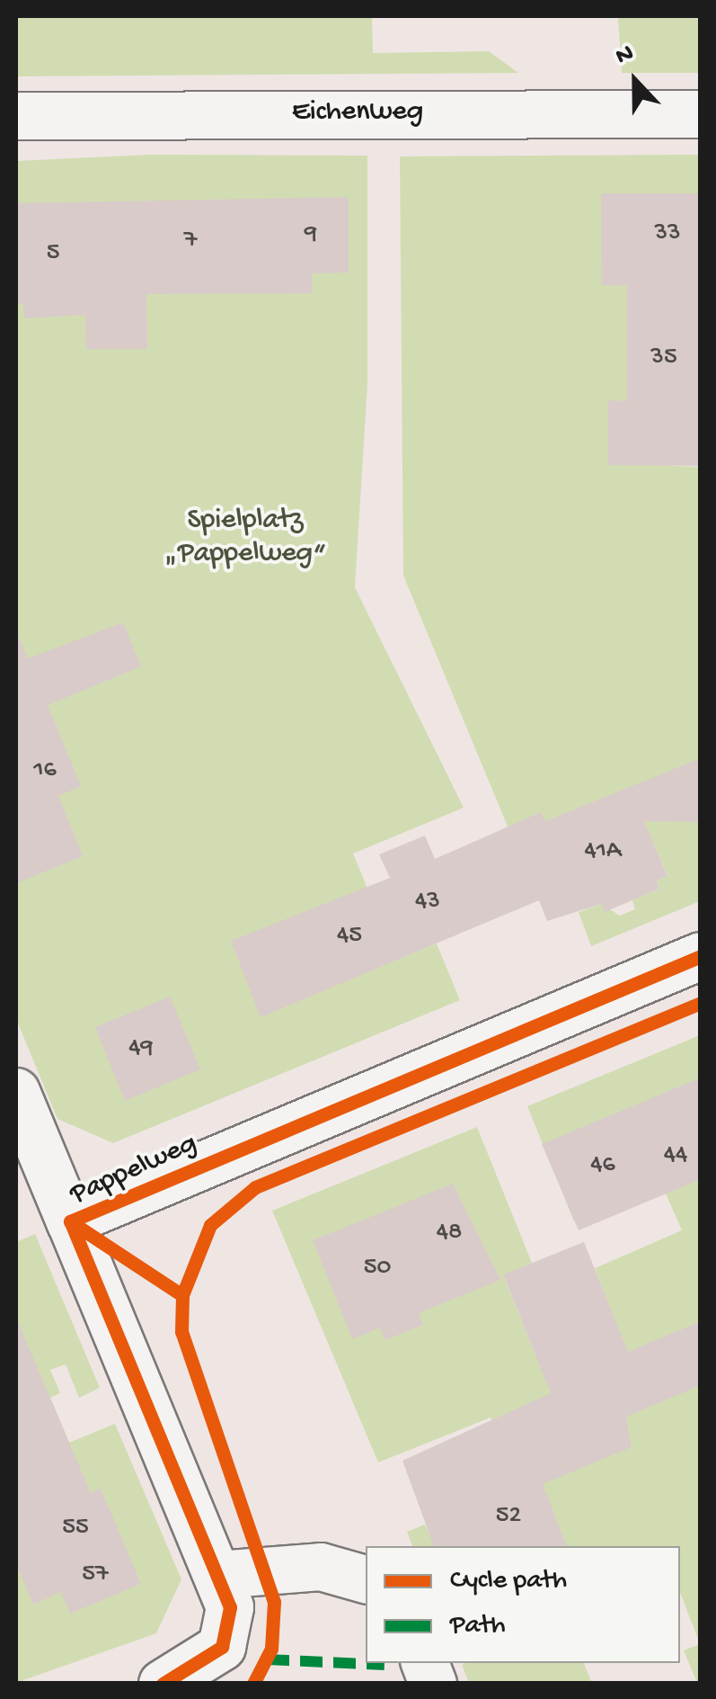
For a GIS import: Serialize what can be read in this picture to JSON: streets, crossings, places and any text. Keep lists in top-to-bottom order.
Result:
{
  "streets": {
    "street": ["Eichenweg", "Pappelweg"]
  },
  "parks": ["Spielplatz „Pappelweg“"],
  "house_numbers": [
    "33",
    "9",
    "7",
    "5",
    "35",
    "16",
    "41A",
    "43",
    "45",
    "49",
    "44",
    "46",
    "48",
    "50",
    "52",
    "55",
    "57"
  ],
  "legend": ["Cycle path", "Path"],
  "north": "top"
}
